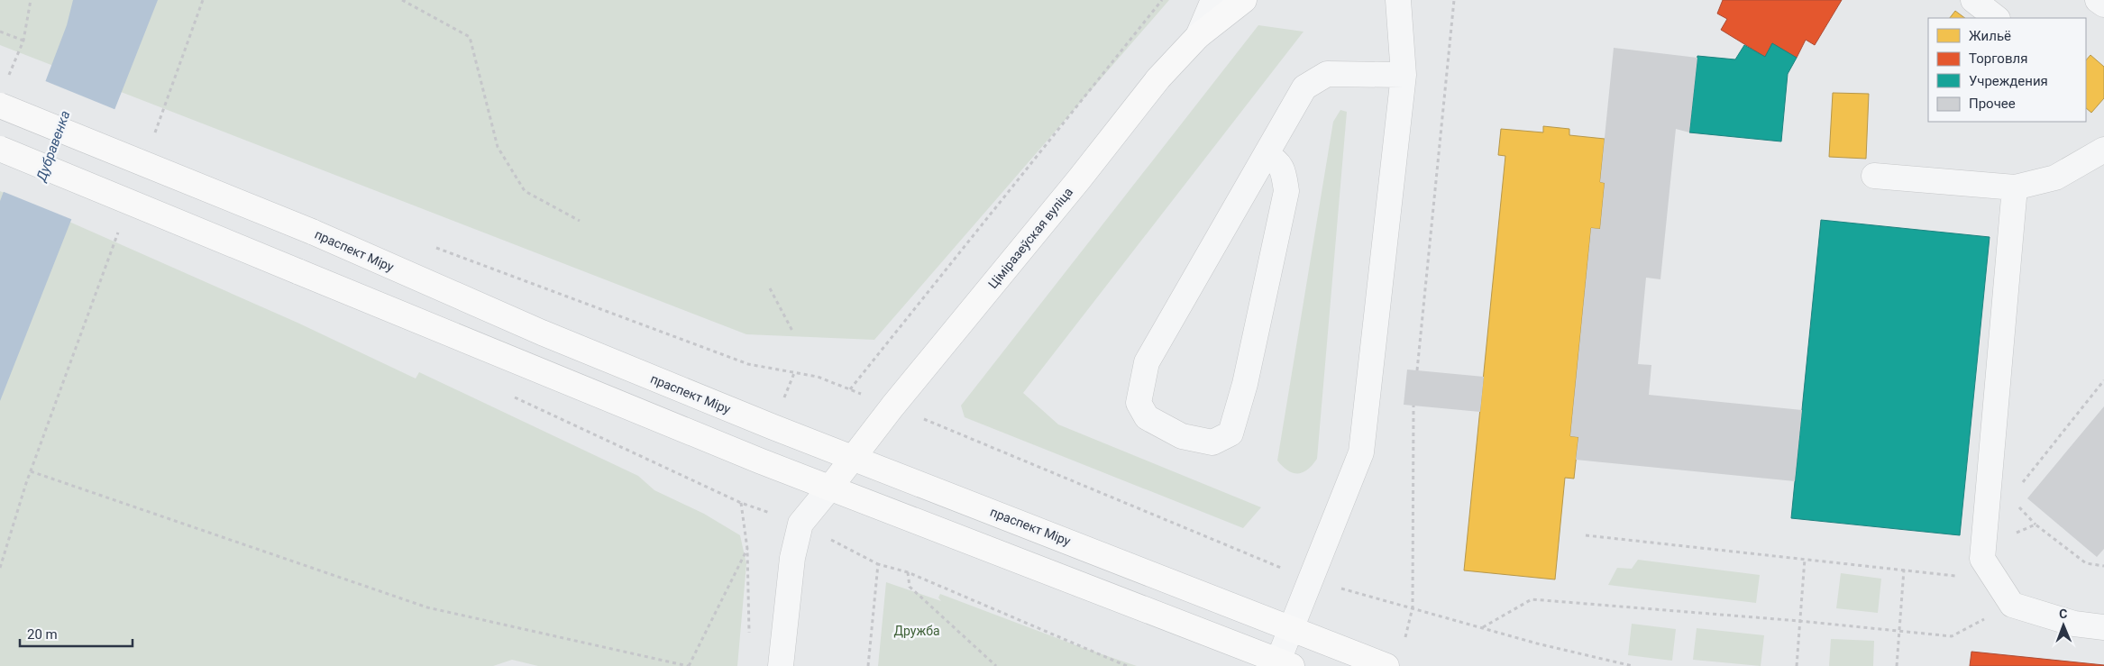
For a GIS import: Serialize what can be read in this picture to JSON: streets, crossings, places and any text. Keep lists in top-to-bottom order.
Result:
{
  "streets": {
    "main road": ["Ціміразеўская вуліца", "праспект Міру"]
  },
  "crossings": [
    ["Ціміразеўская вуліца", "праспект Міру"]
  ],
  "water": ["Дубравенка"],
  "parks": ["Дружба"],
  "legend": [
    "Жильё",
    "Торговля",
    "Учреждения",
    "Прочее"
  ],
  "scale_bar": "20 m",
  "north": "top"
}
